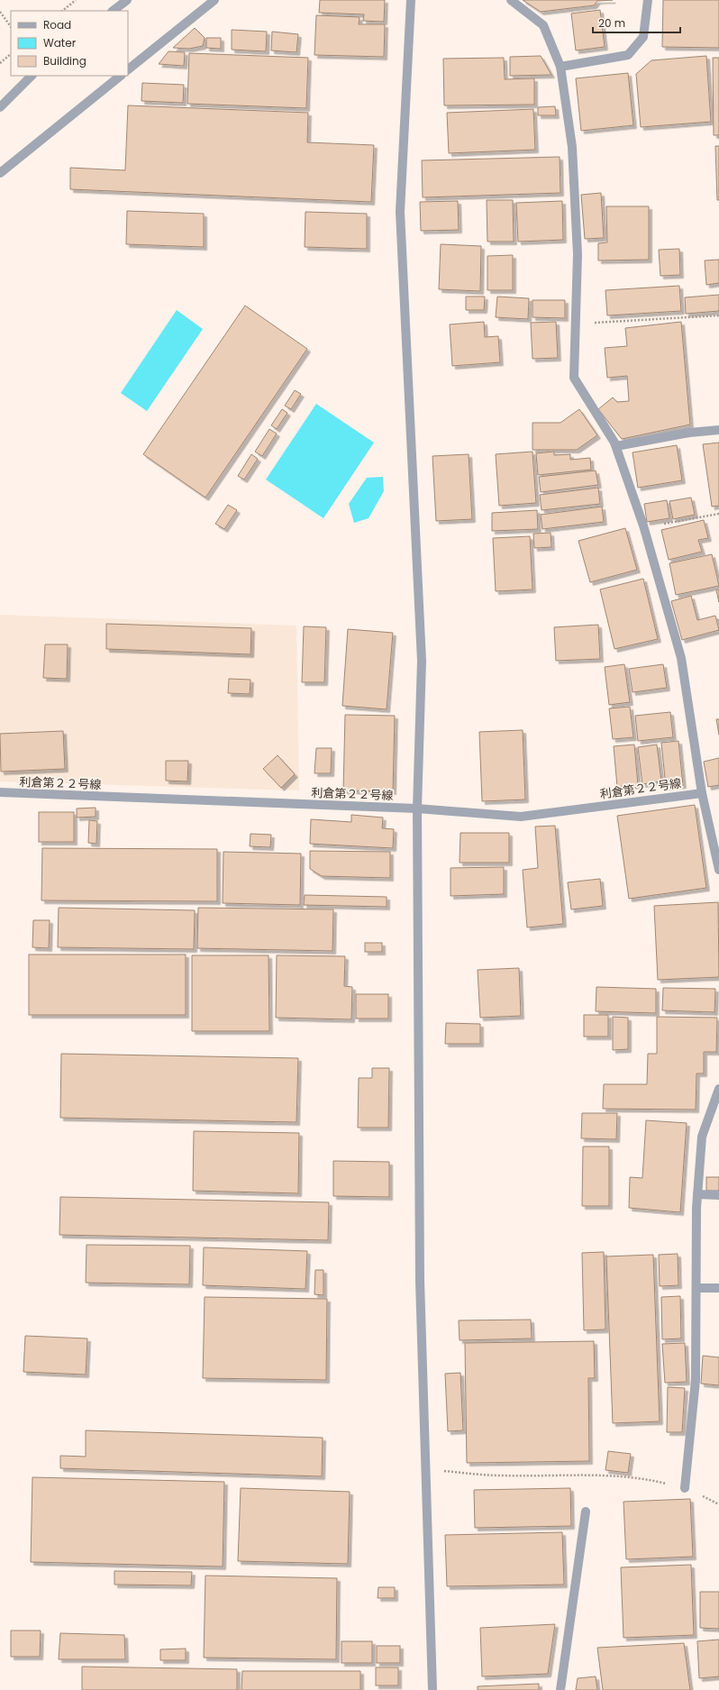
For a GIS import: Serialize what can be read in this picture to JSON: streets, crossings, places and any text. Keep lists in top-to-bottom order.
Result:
{
  "streets": {
    "street": ["利倉第２２号線"]
  },
  "legend": ["Road", "Water", "Building"],
  "scale_bar": "20 m"
}
